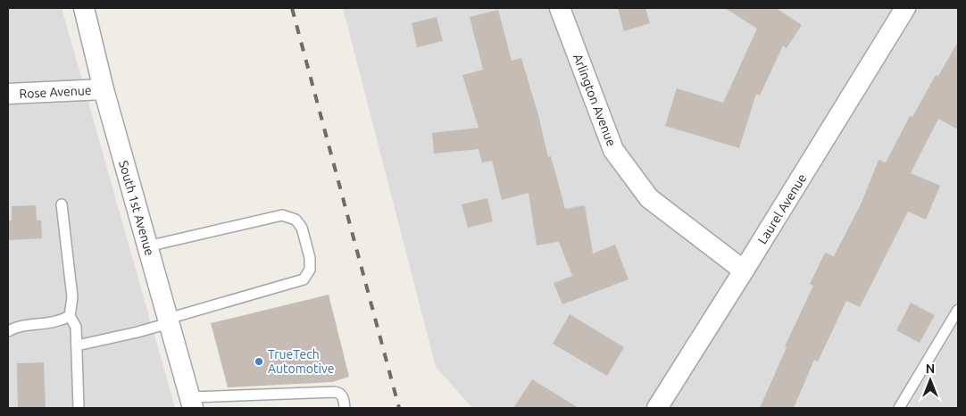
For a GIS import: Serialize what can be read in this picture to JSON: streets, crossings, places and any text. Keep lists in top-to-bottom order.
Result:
{
  "streets": {
    "street": [
      "Rose Avenue",
      "Arlington Avenue",
      "South 1st Avenue",
      "Laurel Avenue"
    ]
  },
  "crossings": [
    ["Rose Avenue", "South 1st Avenue"],
    ["Arlington Avenue", "Laurel Avenue"]
  ],
  "places": ["TrueTech Automotive"],
  "north": "top"
}
